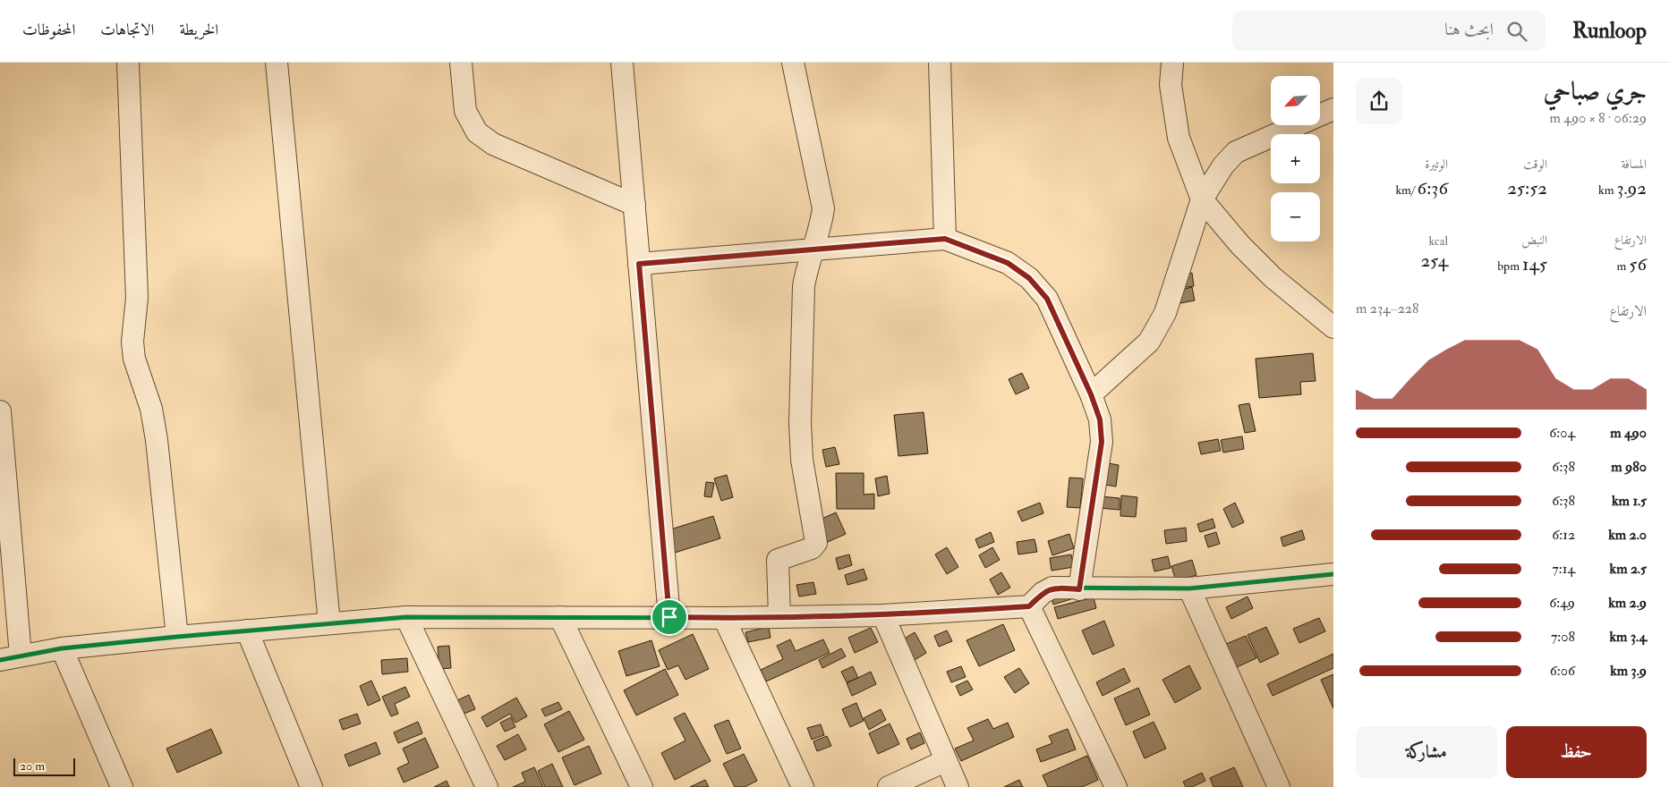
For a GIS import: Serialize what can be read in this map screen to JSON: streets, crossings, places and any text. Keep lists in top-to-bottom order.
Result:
{
  "scale_bar": "20 m",
  "north": "bottom left",
  "page": {
    "header": "Runloop",
    "search": "ابحث هنا",
    "nav": ["الخريطة", "الاتجاهات", "المحفوظات"],
    "heading": ["جري صباحي", "06:29 · 8 × 490 m"],
    "map_buttons": ["+", "−"],
    "stats": [
      ["المسافة", "3.92 km"],
      ["الوقت", "25:52"],
      ["الوتيرة", "6:36 /km"],
      ["الارتفاع", "56 m"],
      ["النبض", "145 bpm"],
      ["kcal", "254"]
    ],
    "chart": ["الارتفاع", "228–234 m"],
    "list": [
      {
        "name": "490 m",
        "note": "6:04"
      },
      {
        "name": "980 m",
        "note": "6:38"
      },
      {
        "name": "1.5 km",
        "note": "6:38"
      },
      {
        "name": "2.0 km",
        "note": "6:12"
      },
      {
        "name": "2.5 km",
        "note": "7:14"
      },
      {
        "name": "2.9 km",
        "note": "6:49"
      },
      {
        "name": "3.4 km",
        "note": "7:08"
      },
      {
        "name": "3.9 km",
        "note": "6:06"
      }
    ],
    "buttons": ["حفظ", "مشاركة"],
    "scale": "20 m"
  }
}
